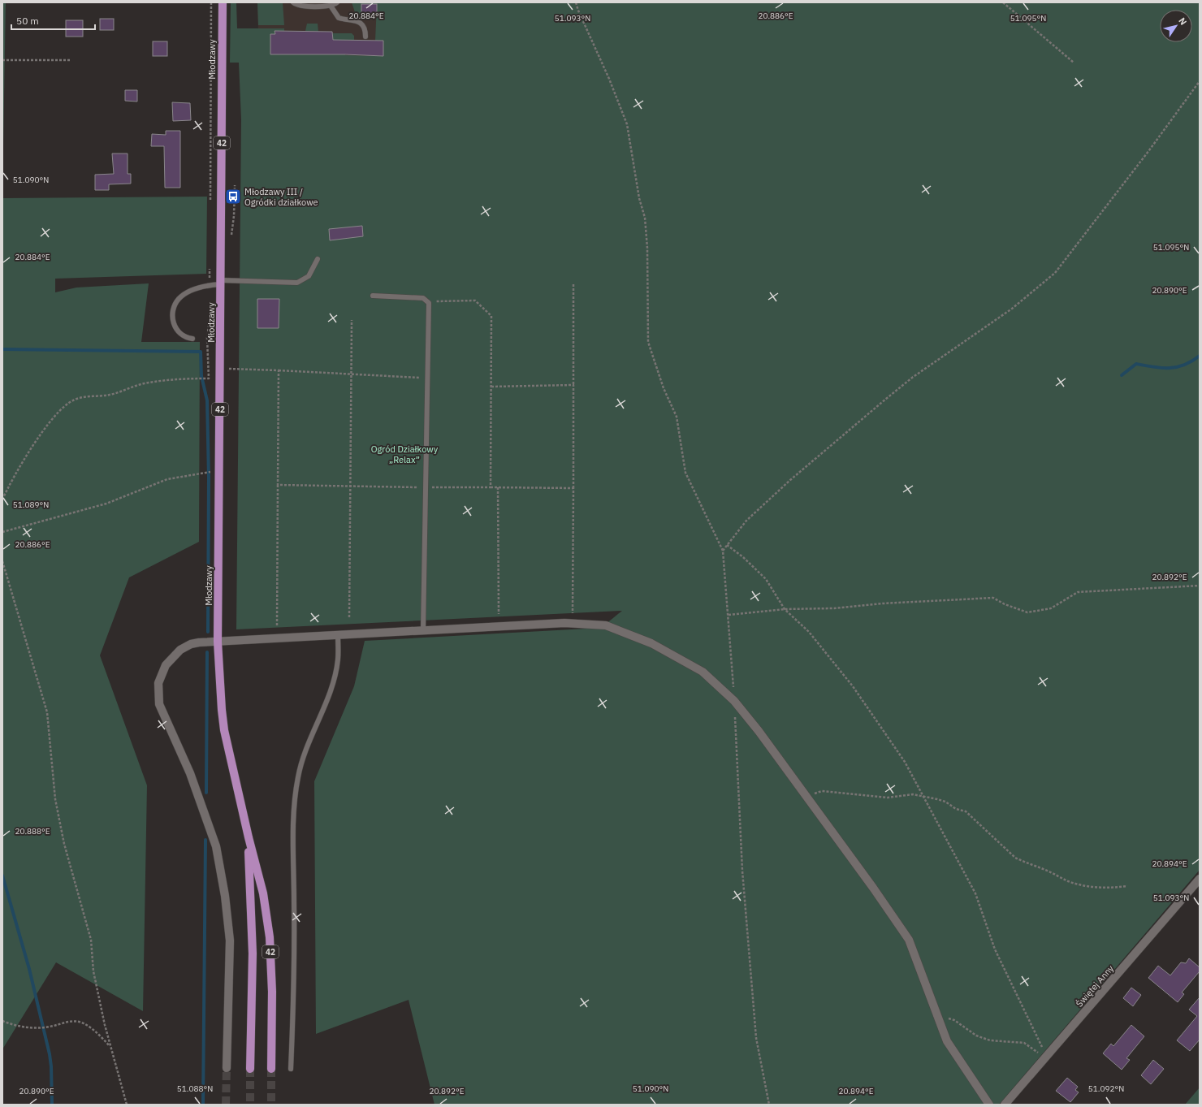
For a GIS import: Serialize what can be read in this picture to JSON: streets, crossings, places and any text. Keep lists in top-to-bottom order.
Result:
{
  "streets": {
    "main road": ["Młodzawy", "42"],
    "street": ["Świętej Anny"]
  },
  "crossings": [
    ["Młodzawy", "42"]
  ],
  "parks": ["Ogród Działkowy „Relax”"],
  "places": {
    "bus stop": ["Młodzawy III / Ogródki działkowe"]
  },
  "scale_bar": "50 m",
  "north": "top right",
  "coordinates": [
    "20.884°E",
    "20.886°E",
    "51.093°N",
    "51.095°N",
    "51.090°N",
    "20.890°E",
    "51.089°N",
    "20.892°E",
    "20.888°E",
    "20.894°E",
    "51.088°N",
    "51.092°N"
  ]
}
